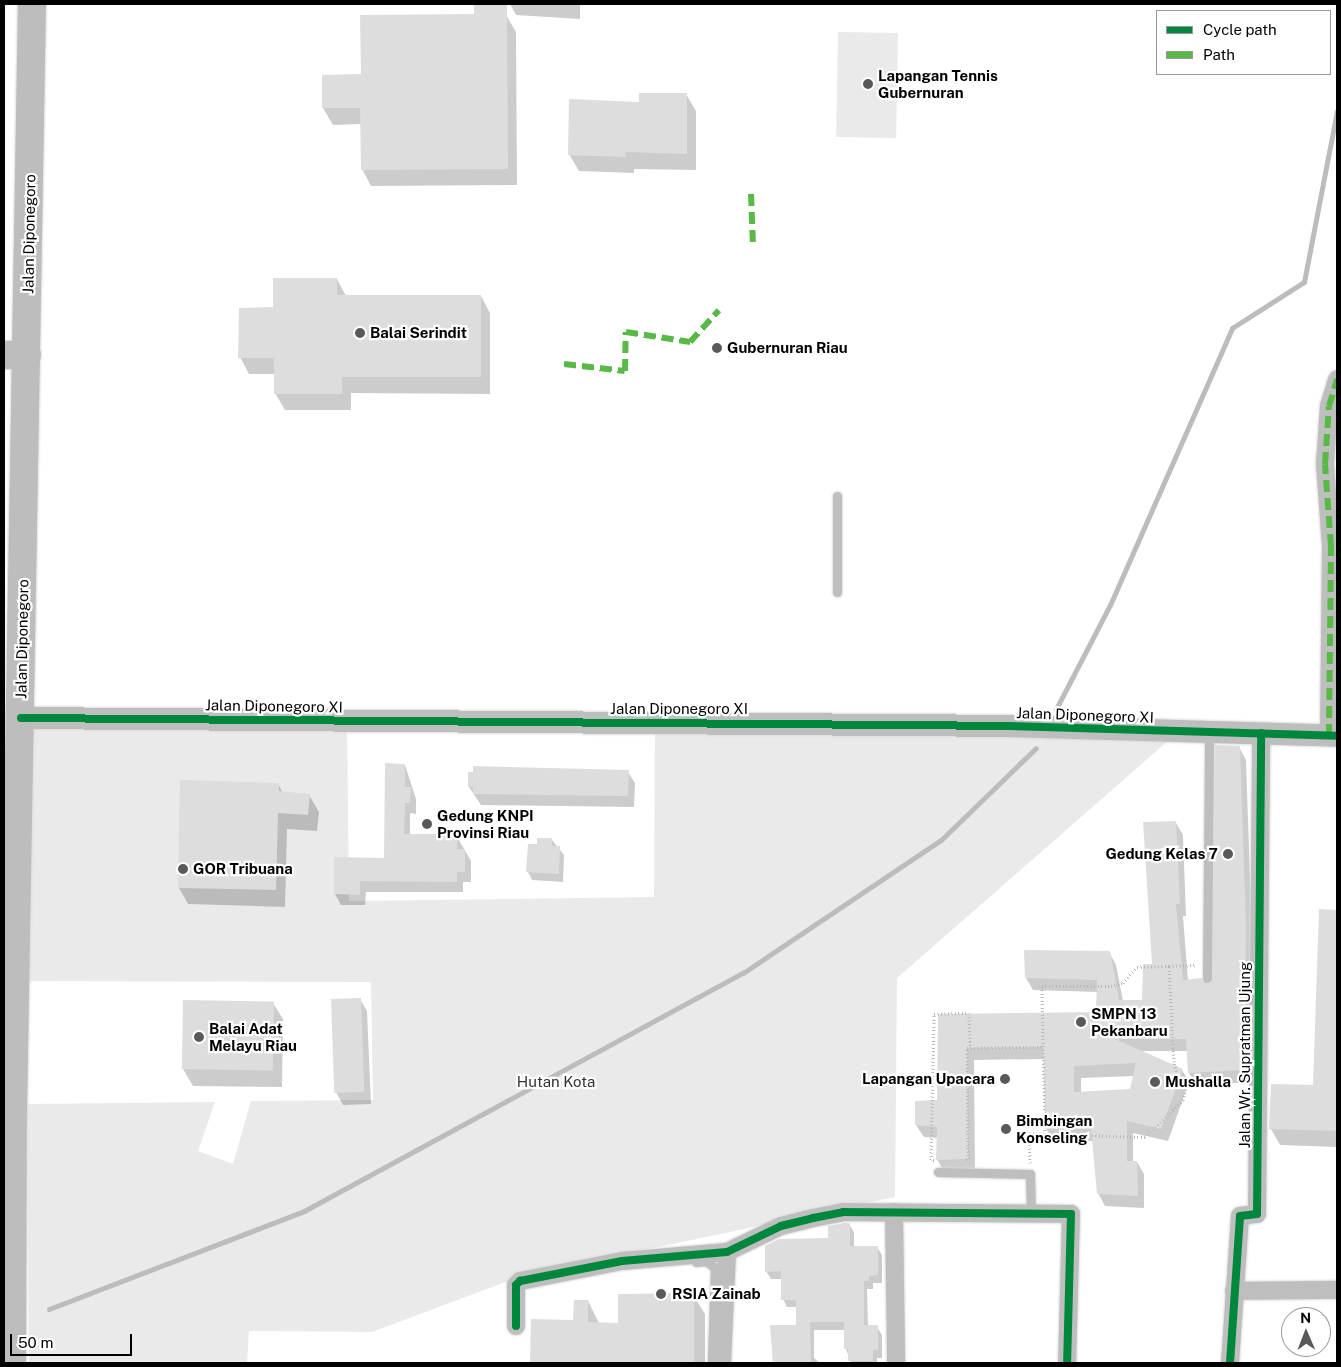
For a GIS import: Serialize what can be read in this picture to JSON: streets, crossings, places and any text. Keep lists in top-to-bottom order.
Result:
{
  "streets": {
    "main road": ["Jalan Diponegoro"],
    "street": ["Jalan Diponegoro XI", "Jalan Wr. Supratman Ujung"]
  },
  "crossings": [
    ["Jalan Diponegoro", "Jalan Diponegoro XI"],
    ["Jalan Diponegoro XI", "Jalan Wr. Supratman Ujung"]
  ],
  "parks": ["Hutan Kota"],
  "places": [
    "Lapangan Tennis Gubernuran",
    "Balai Serindit",
    "Gubernuran Riau",
    "Gedung KNPI Provinsi Riau",
    "Gedung Kelas 7",
    "GOR Tribuana",
    "SMPN 13 Pekanbaru",
    "Balai Adat Melayu Riau",
    "Lapangan Upacara",
    "Mushalla",
    "Bimbingan Konseling",
    "RSIA Zainab"
  ],
  "legend": ["Cycle path", "Path"],
  "scale_bar": "50 m",
  "north": "top"
}
